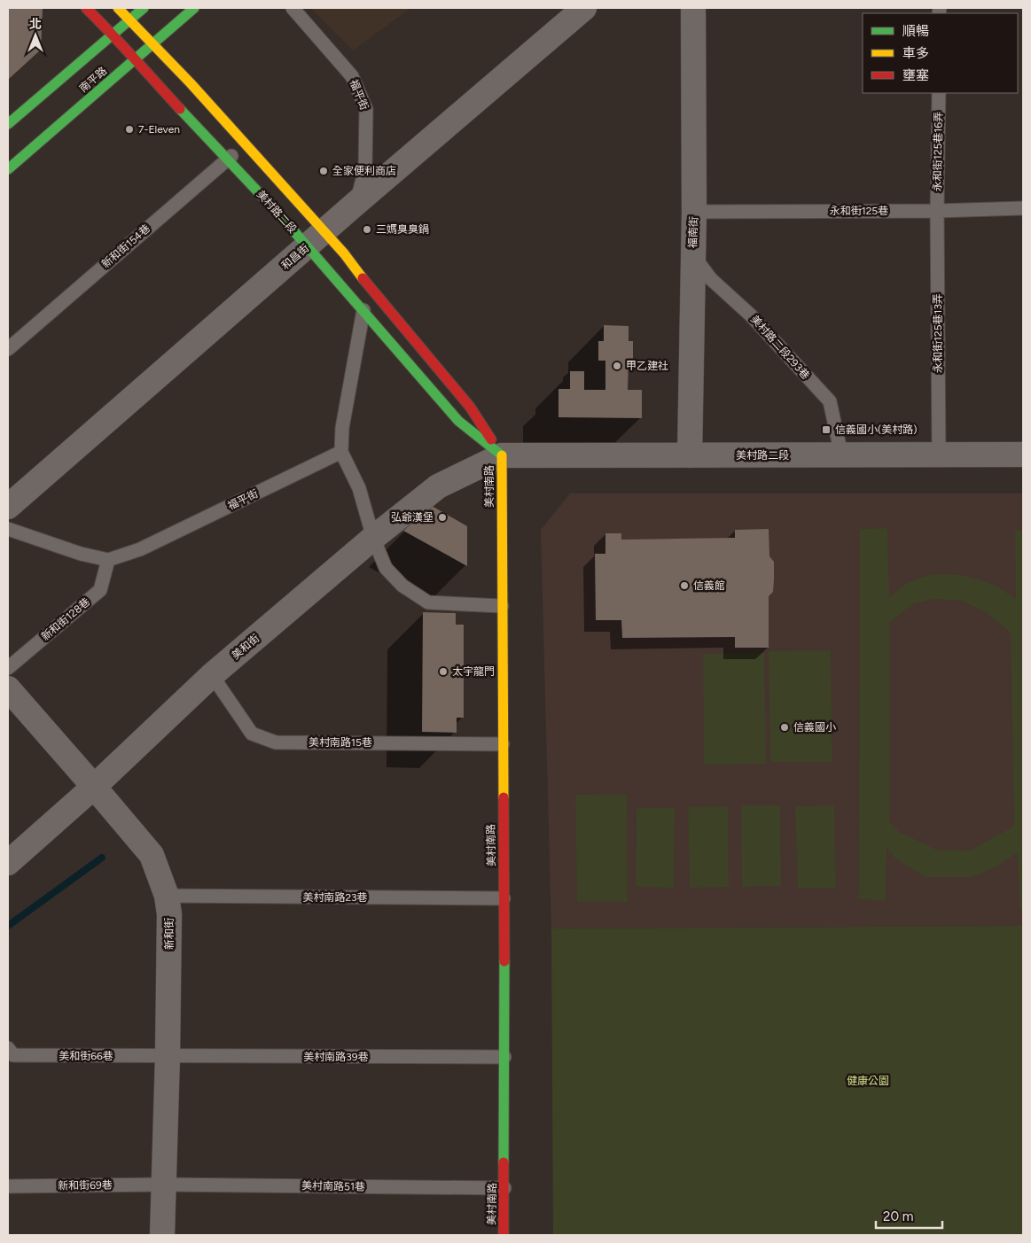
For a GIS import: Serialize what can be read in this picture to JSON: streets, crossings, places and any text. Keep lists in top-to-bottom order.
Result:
{
  "streets": {
    "street": [
      "南平路",
      "美村路二段",
      "福南街",
      "和昌街",
      "美村南路",
      "美和街",
      "新和街"
    ],
    "lane": [
      "福平街",
      "永和街125巷16弄",
      "永和街125巷",
      "新和街154巷",
      "永和街125巷13弄",
      "美村路二段293巷",
      "新和街128巷",
      "美村南路15巷",
      "美村南路23巷",
      "美和街66巷",
      "美村南路39巷",
      "新和街69巷",
      "美村南路51巷"
    ]
  },
  "crossings": [
    ["南平路", "美村路二段"],
    ["福平街", "和昌街"],
    ["福平街", "新和街128巷"],
    ["永和街125巷16弄", "永和街125巷"],
    ["永和街125巷16弄", "永和街125巷13弄"],
    ["永和街125巷", "福南街"],
    ["永和街125巷", "永和街125巷13弄"],
    ["美村路二段", "福南街"],
    ["美村路二段", "新和街154巷"],
    ["美村路二段", "和昌街"],
    ["美村路二段", "永和街125巷13弄"],
    ["美村路二段", "美村路二段293巷"],
    ["美村路二段", "美村南路"],
    ["美村路二段", "美和街"],
    ["福南街", "美村路二段293巷"],
    ["美村南路", "美和街"],
    ["美村南路", "美村南路15巷"],
    ["美村南路", "美村南路23巷"],
    ["美村南路", "美村南路39巷"],
    ["美村南路", "美村南路51巷"],
    ["美和街", "美村南路15巷"],
    ["美和街", "新和街"],
    ["美村南路23巷", "新和街"],
    ["新和街", "美和街66巷"],
    ["新和街", "美村南路39巷"],
    ["新和街", "新和街69巷"],
    ["新和街", "美村南路51巷"],
    ["美和街66巷", "美村南路39巷"],
    ["新和街69巷", "美村南路51巷"]
  ],
  "parks": ["健康公園"],
  "places": {
    "other": [
      "7-Eleven",
      "全家便利商店",
      "三媽臭臭鍋",
      "甲乙建社",
      "弘爺漢堡",
      "信義館",
      "太宇龍門",
      "信義國小"
    ],
    "transit": ["信義國小(美村路)"]
  },
  "legend": ["順暢", "車多", "壅塞"],
  "scale_bar": "20 m",
  "north": "top"
}
